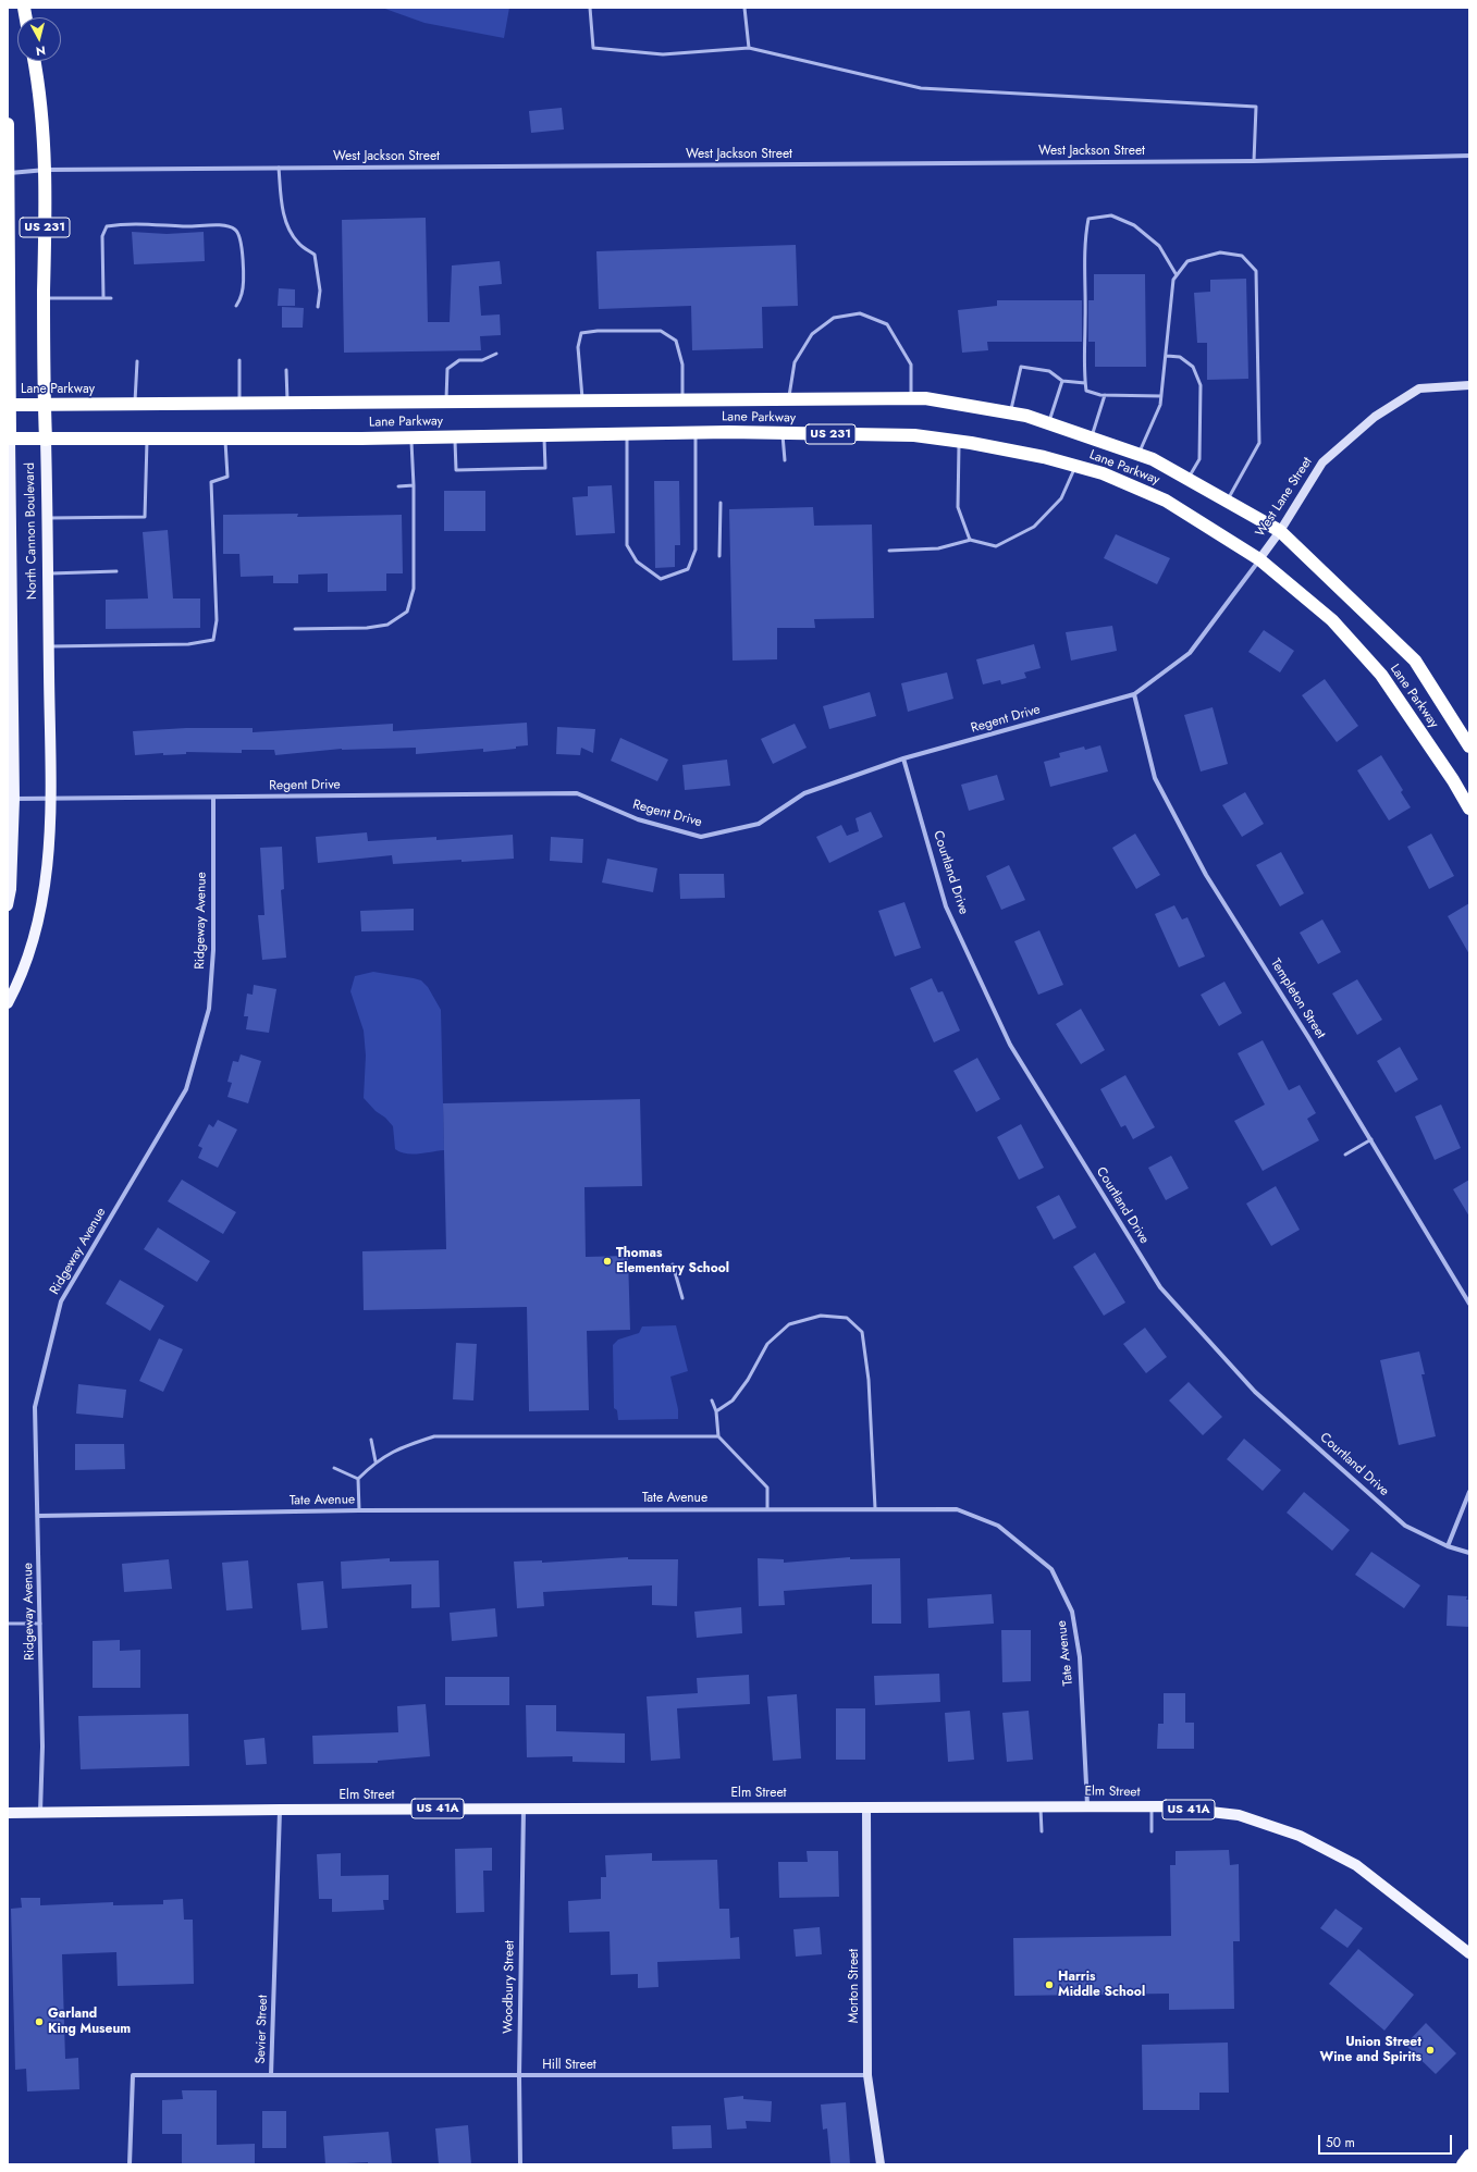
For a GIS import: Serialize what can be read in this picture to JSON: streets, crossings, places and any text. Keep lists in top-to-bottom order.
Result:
{
  "streets": {
    "highway": ["US 231", "Lane Parkway", "North Cannon Boulevard"],
    "main road": ["Elm Street", "US 41A"],
    "street": [
      "West Jackson Street",
      "West Lane Street",
      "Regent Drive",
      "Courtland Drive",
      "Ridgeway Avenue",
      "Templeton Street",
      "Tate Avenue",
      "Morton Street",
      "Woodbury Street",
      "Sevier Street",
      "Hill Street"
    ]
  },
  "crossings": [
    ["West Jackson Street", "North Cannon Boulevard"],
    ["Lane Parkway", "West Lane Street"],
    ["Lane Parkway", "North Cannon Boulevard"],
    ["Lane Parkway", "Regent Drive"],
    ["West Lane Street", "Regent Drive"],
    ["North Cannon Boulevard", "Regent Drive"],
    ["Regent Drive", "Courtland Drive"],
    ["Regent Drive", "Ridgeway Avenue"],
    ["Regent Drive", "Templeton Street"],
    ["Ridgeway Avenue", "Tate Avenue"],
    ["Ridgeway Avenue", "Elm Street"],
    ["Tate Avenue", "Elm Street"],
    ["Elm Street", "Morton Street"],
    ["Elm Street", "Woodbury Street"],
    ["Elm Street", "Sevier Street"],
    ["Morton Street", "Hill Street"],
    ["Woodbury Street", "Hill Street"],
    ["Sevier Street", "Hill Street"]
  ],
  "places": [
    "Thomas Elementary School",
    "Harris Middle School",
    "Garland King Museum",
    "Union Street Wine and Spirits"
  ],
  "scale_bar": "50 m",
  "north": "bottom"
}
